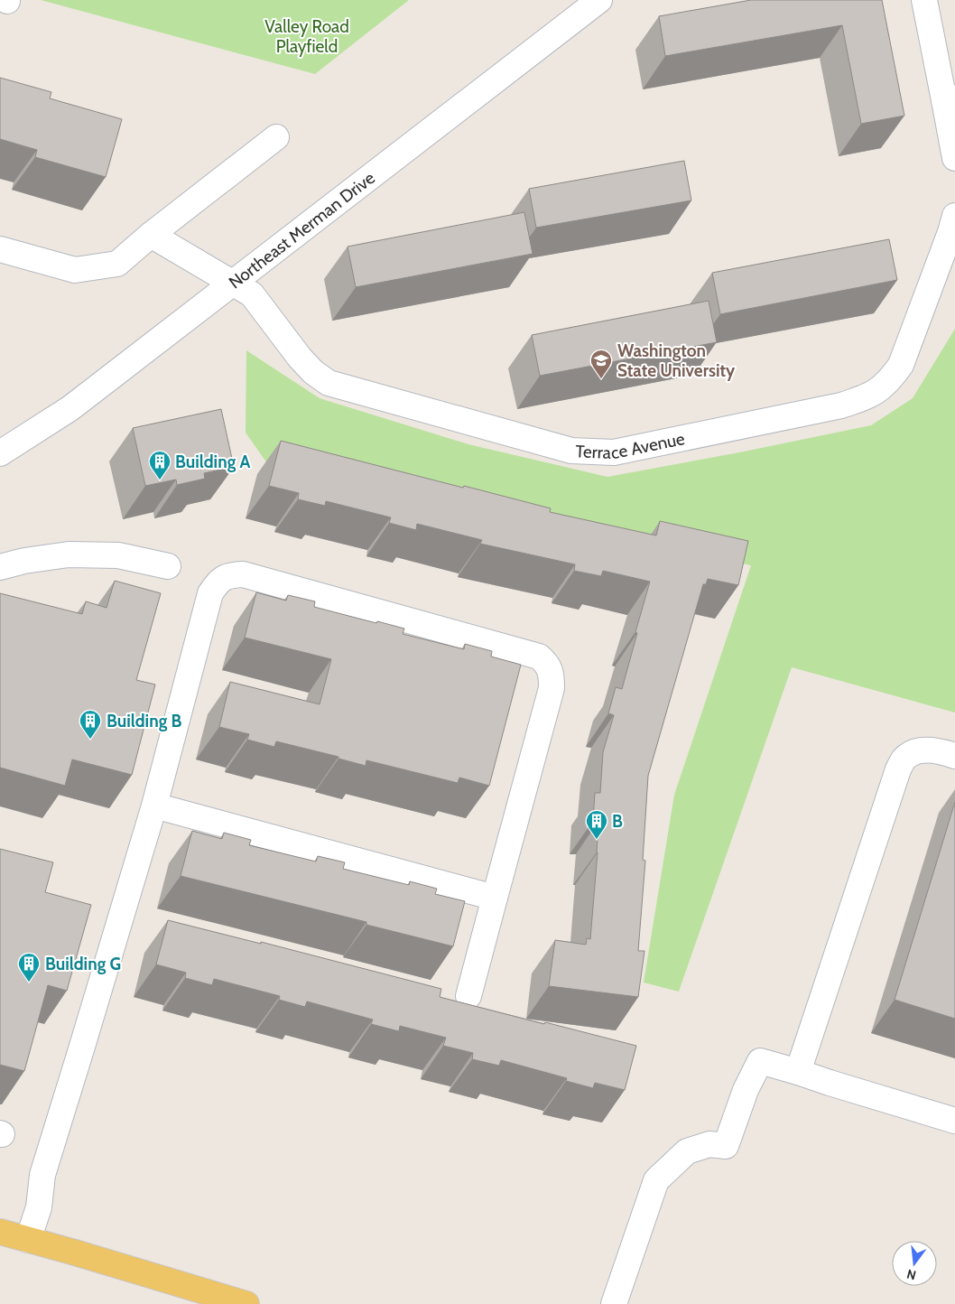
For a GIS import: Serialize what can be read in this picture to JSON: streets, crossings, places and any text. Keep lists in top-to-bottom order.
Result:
{
  "streets": {
    "street": ["Northeast Merman Drive", "Terrace Avenue"]
  },
  "crossings": [
    ["Northeast Merman Drive", "Terrace Avenue"]
  ],
  "parks": ["Valley Road Playfield"],
  "places": {
    "school or university": ["Washington State University"],
    "building": [
      "Building A",
      "Building B",
      "B",
      "Building G"
    ]
  },
  "north": "bottom"
}
